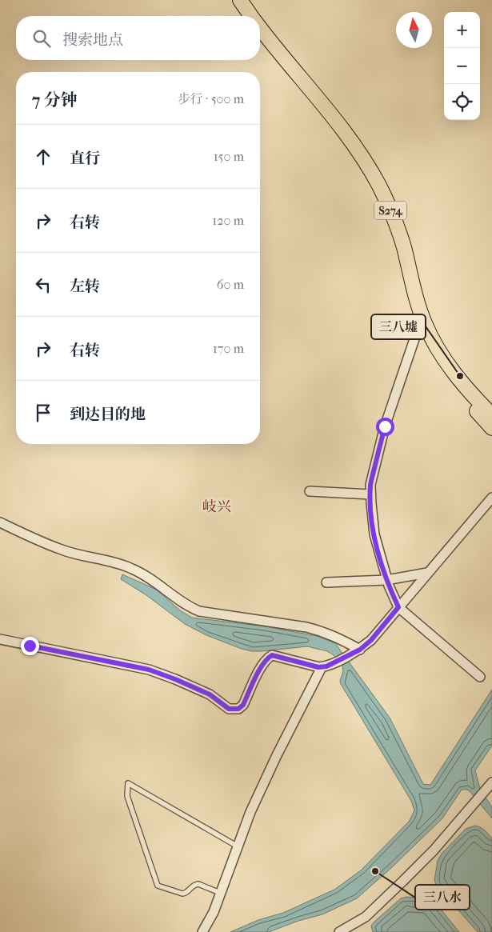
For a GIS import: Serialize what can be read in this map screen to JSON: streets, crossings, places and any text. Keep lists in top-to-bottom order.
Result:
{
  "streets": {
    "main road": ["S274"]
  },
  "districts": ["岐兴"],
  "places": ["三八墟", "三八水"],
  "north": "top",
  "page": {
    "map_buttons": ["+", "−"],
    "search": "搜索地点",
    "heading": ["7 分钟", "步行 · 500 m"],
    "list": [
      ["直行", "150 m"],
      ["右转", "120 m"],
      ["左转", "60 m"],
      ["右转", "170 m"],
      "到达目的地"
    ]
  }
}
